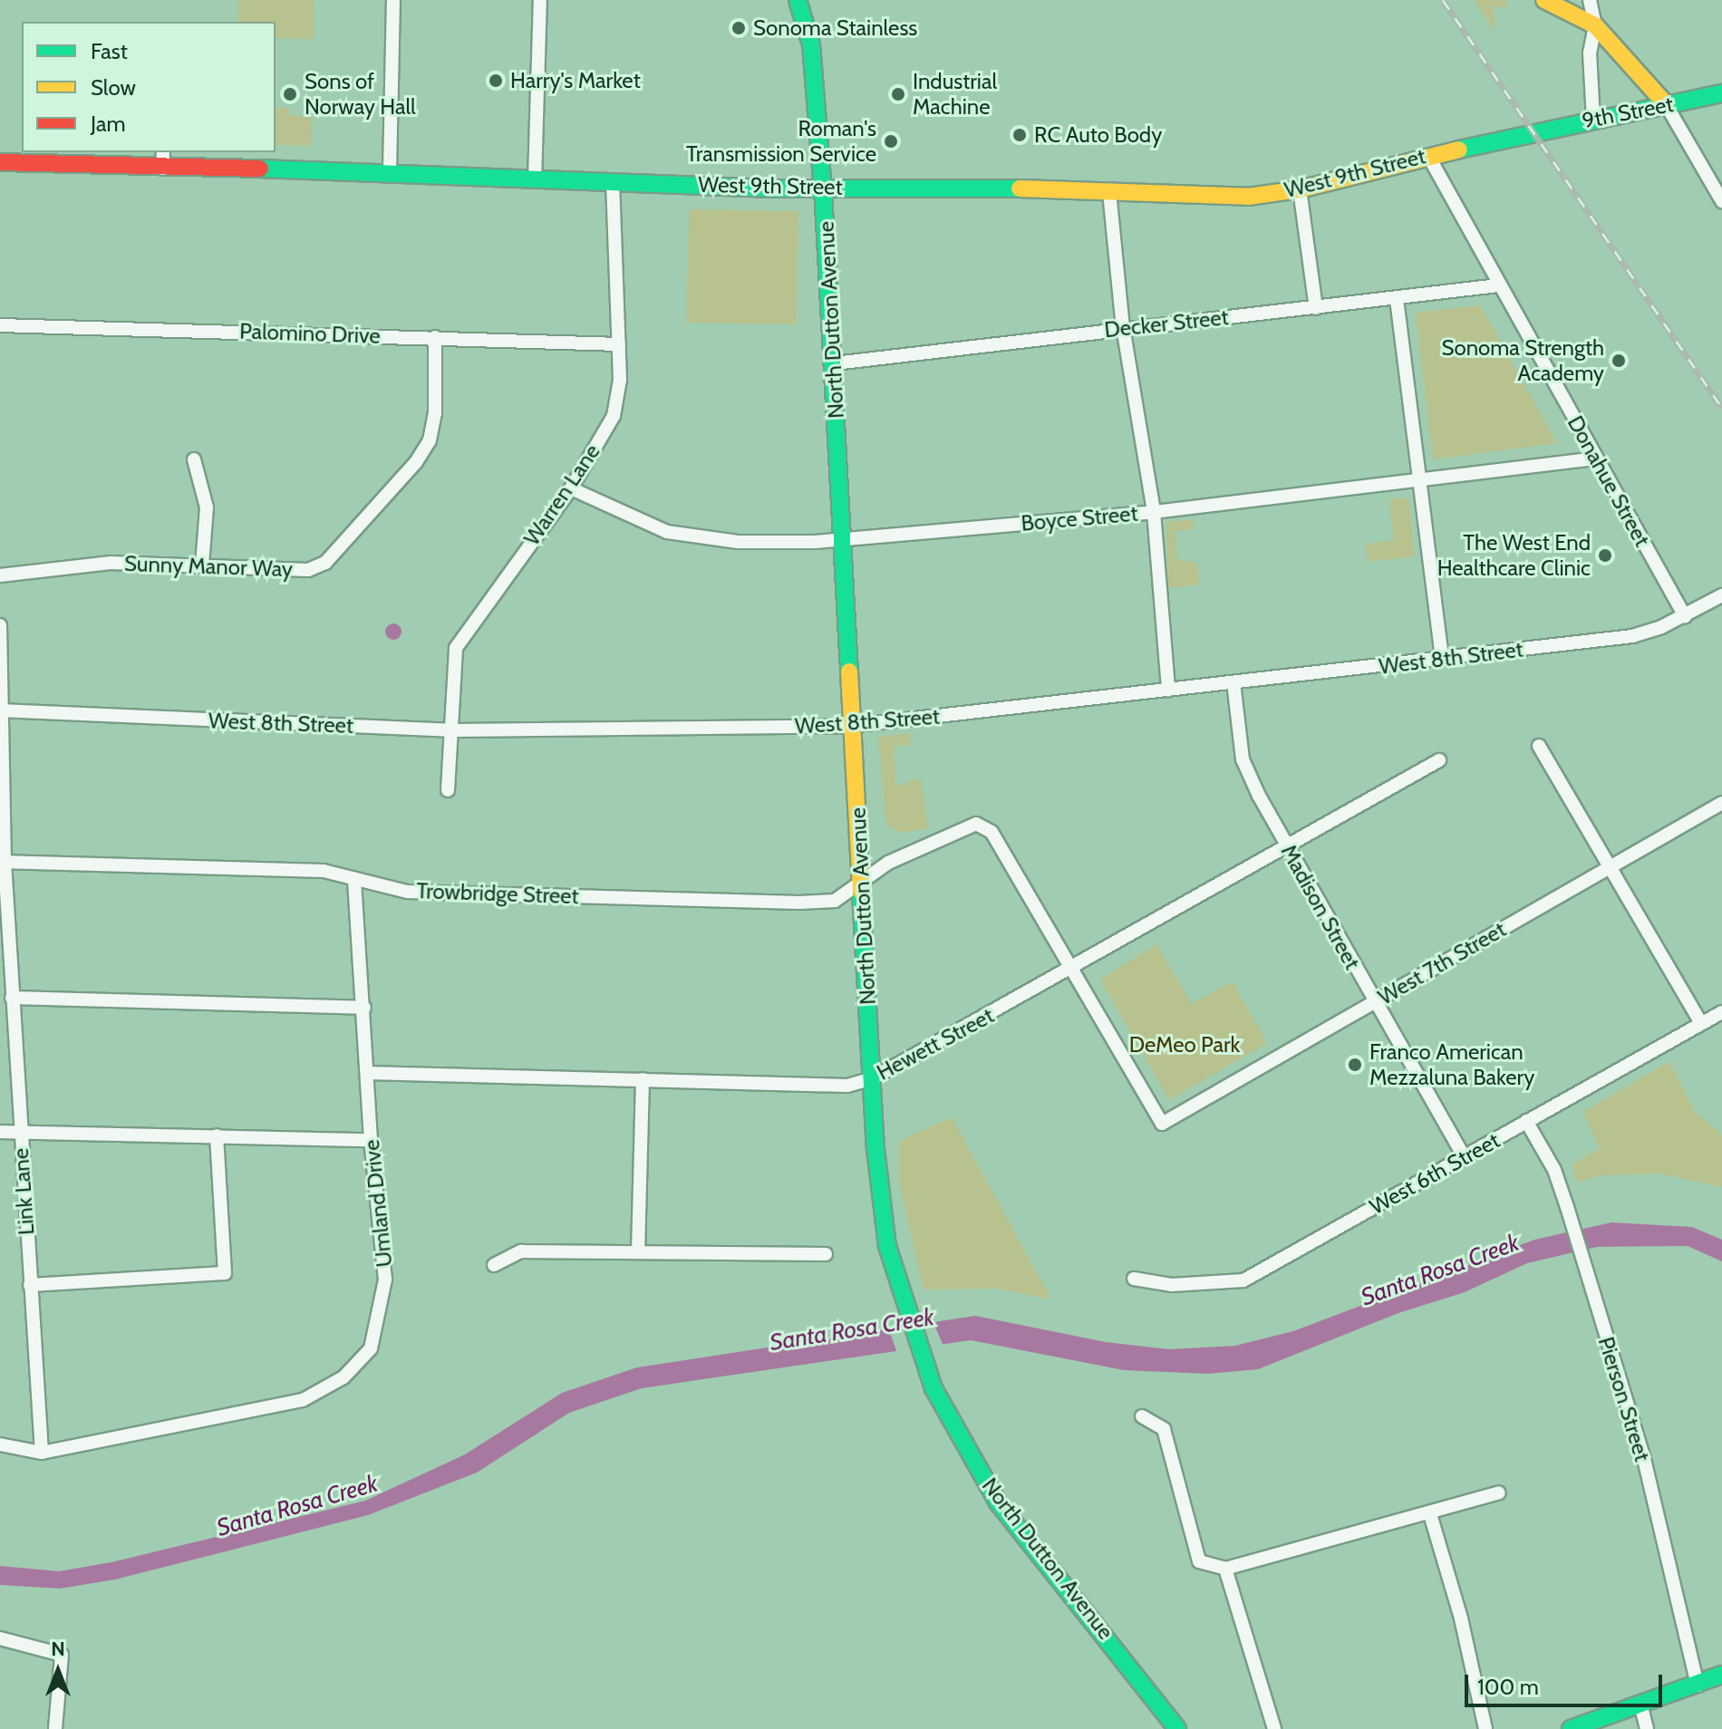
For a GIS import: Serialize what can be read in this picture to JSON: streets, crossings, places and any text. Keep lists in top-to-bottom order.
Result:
{
  "streets": {
    "main road": ["9th Street", "West 9th Street", "North Dutton Avenue"],
    "street": [
      "Decker Street",
      "Palomino Drive",
      "Donahue Street",
      "Warren Lane",
      "Boyce Street",
      "Sunny Manor Way",
      "West 8th Street",
      "Trowbridge Street",
      "Madison Street",
      "West 7th Street",
      "Hewett Street",
      "West 6th Street",
      "Link Lane",
      "Umland Drive",
      "Pierson Street"
    ]
  },
  "crossings": [
    ["9th Street", "West 9th Street"],
    ["West 9th Street", "North Dutton Avenue"],
    ["West 9th Street", "Donahue Street"],
    ["West 9th Street", "Warren Lane"],
    ["North Dutton Avenue", "Decker Street"],
    ["North Dutton Avenue", "Boyce Street"],
    ["North Dutton Avenue", "West 8th Street"],
    ["North Dutton Avenue", "Trowbridge Street"],
    ["North Dutton Avenue", "Hewett Street"],
    ["Decker Street", "Donahue Street"],
    ["Palomino Drive", "Warren Lane"],
    ["Palomino Drive", "Sunny Manor Way"],
    ["Donahue Street", "Boyce Street"],
    ["Donahue Street", "West 8th Street"],
    ["Warren Lane", "Boyce Street"],
    ["Warren Lane", "West 8th Street"],
    ["West 8th Street", "Madison Street"],
    ["West 8th Street", "Link Lane"],
    ["Trowbridge Street", "West 7th Street"],
    ["Trowbridge Street", "Hewett Street"],
    ["Trowbridge Street", "Link Lane"],
    ["Trowbridge Street", "Umland Drive"],
    ["Madison Street", "West 7th Street"],
    ["Madison Street", "Hewett Street"],
    ["Madison Street", "West 6th Street"],
    ["West 7th Street", "Hewett Street"],
    ["Hewett Street", "Umland Drive"],
    ["West 6th Street", "Pierson Street"],
    ["Link Lane", "Umland Drive"]
  ],
  "water": ["Santa Rosa Creek"],
  "parks": ["DeMeo Park"],
  "places": [
    "Sonoma Stainless",
    "Harry's Market",
    "Sons of Norway Hall",
    "Industrial Machine",
    "RC Auto Body",
    "Roman's Transmission Service",
    "Sonoma Strength Academy",
    "The West End Healthcare Clinic",
    "Franco American Mezzaluna Bakery"
  ],
  "legend": ["Fast", "Slow", "Jam"],
  "scale_bar": "100 m",
  "north": "top"
}
